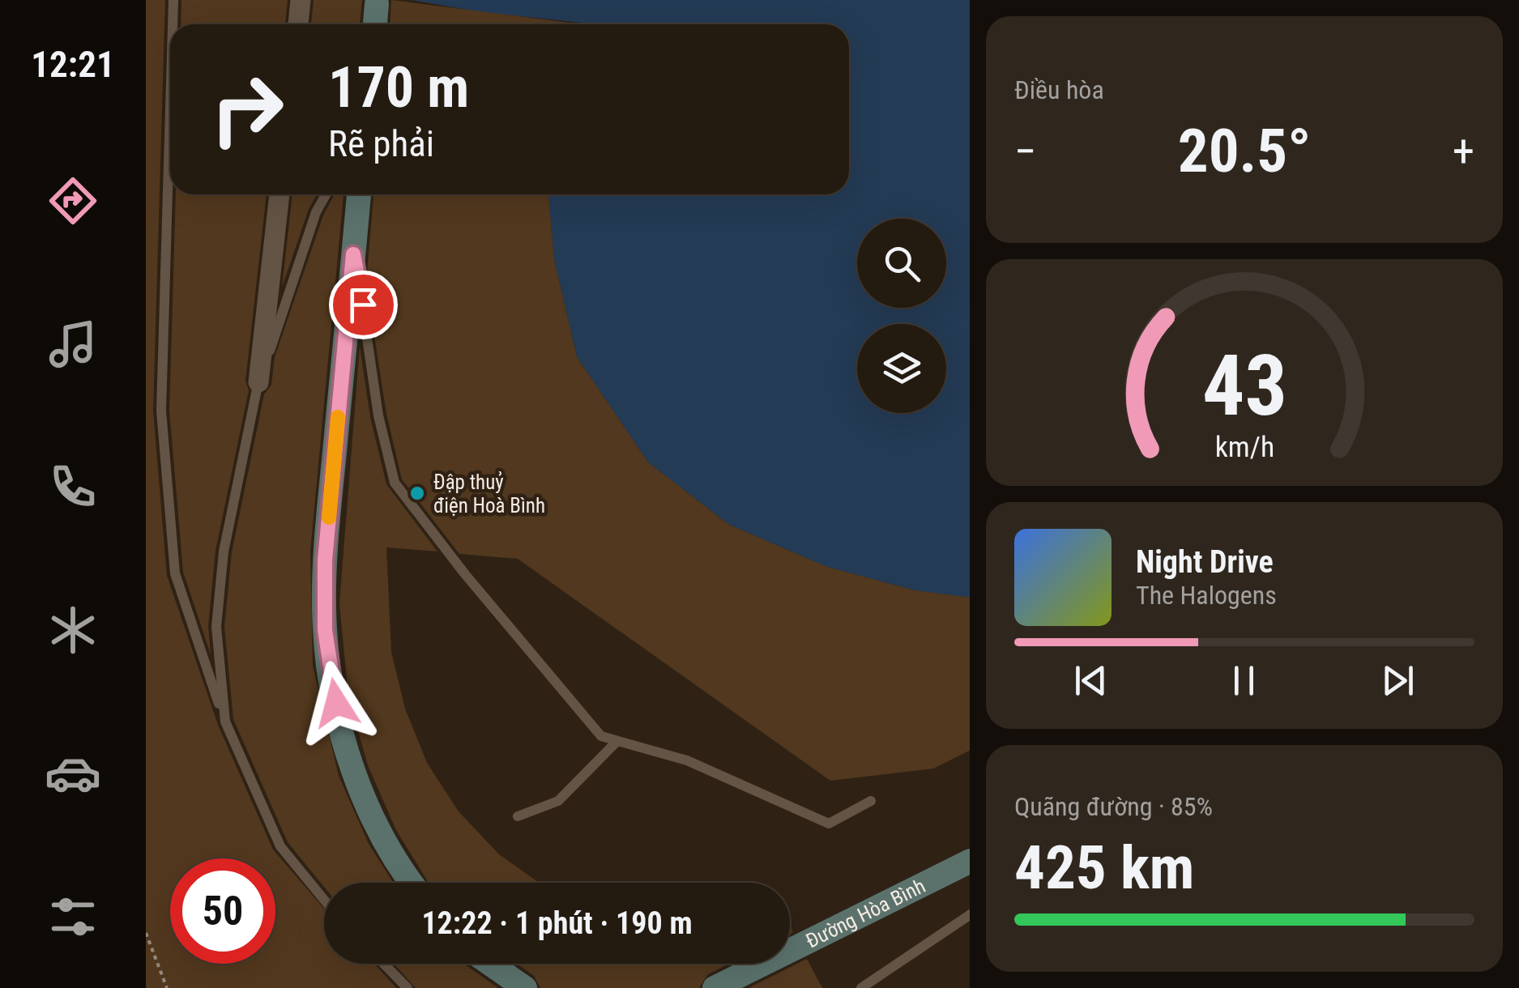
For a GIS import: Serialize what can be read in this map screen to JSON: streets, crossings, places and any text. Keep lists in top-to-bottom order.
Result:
{
  "streets": {
    "main road": ["Đường Hòa Bình"]
  },
  "places": ["Đập thuỷ điện Hoà Bình"],
  "page": {
    "tabs": "12:21",
    "tile": [
      "Điều hòa",
      ["Quãng đường · 85%", "425 km"]
    ],
    "turn": ["170 m", "Rẽ phải"],
    "heat": ["−", "20.5°", "+"],
    "song": ["Night Drive", "The Halogens"],
    "limit": "50",
    "trip": "12:22 · 1 phút · 190 m",
    "gauge": ["43", "km/h"]
  }
}
